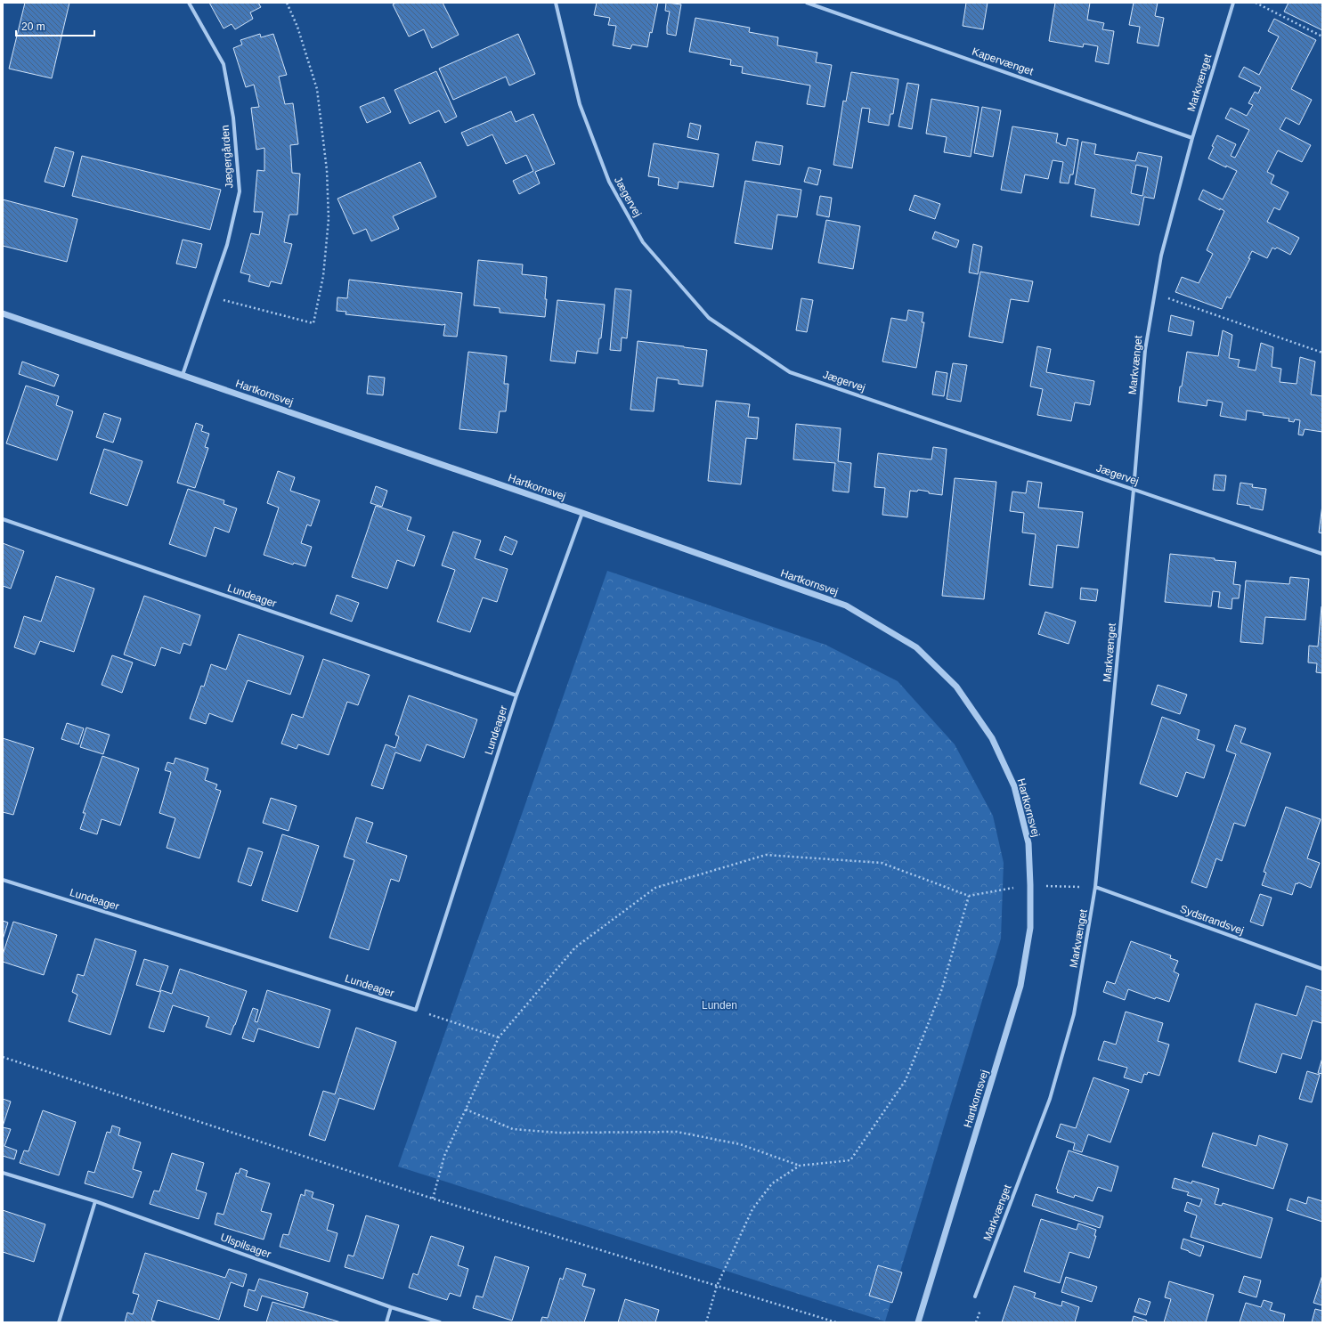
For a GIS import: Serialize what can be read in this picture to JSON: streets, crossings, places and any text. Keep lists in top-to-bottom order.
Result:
{
  "streets": {
    "street": [
      "Kapervænget",
      "Markvænget",
      "Jægergården",
      "Jægervej",
      "Hartkornsvej",
      "Lundeager",
      "Sydstrandsvej",
      "Ulspilsager"
    ]
  },
  "crossings": [
    ["Kapervænget", "Markvænget"],
    ["Markvænget", "Jægervej"],
    ["Markvænget", "Sydstrandsvej"],
    ["Jægergården", "Hartkornsvej"],
    ["Hartkornsvej", "Lundeager"]
  ],
  "parks": ["Lunden"],
  "scale_bar": "20 m"
}
